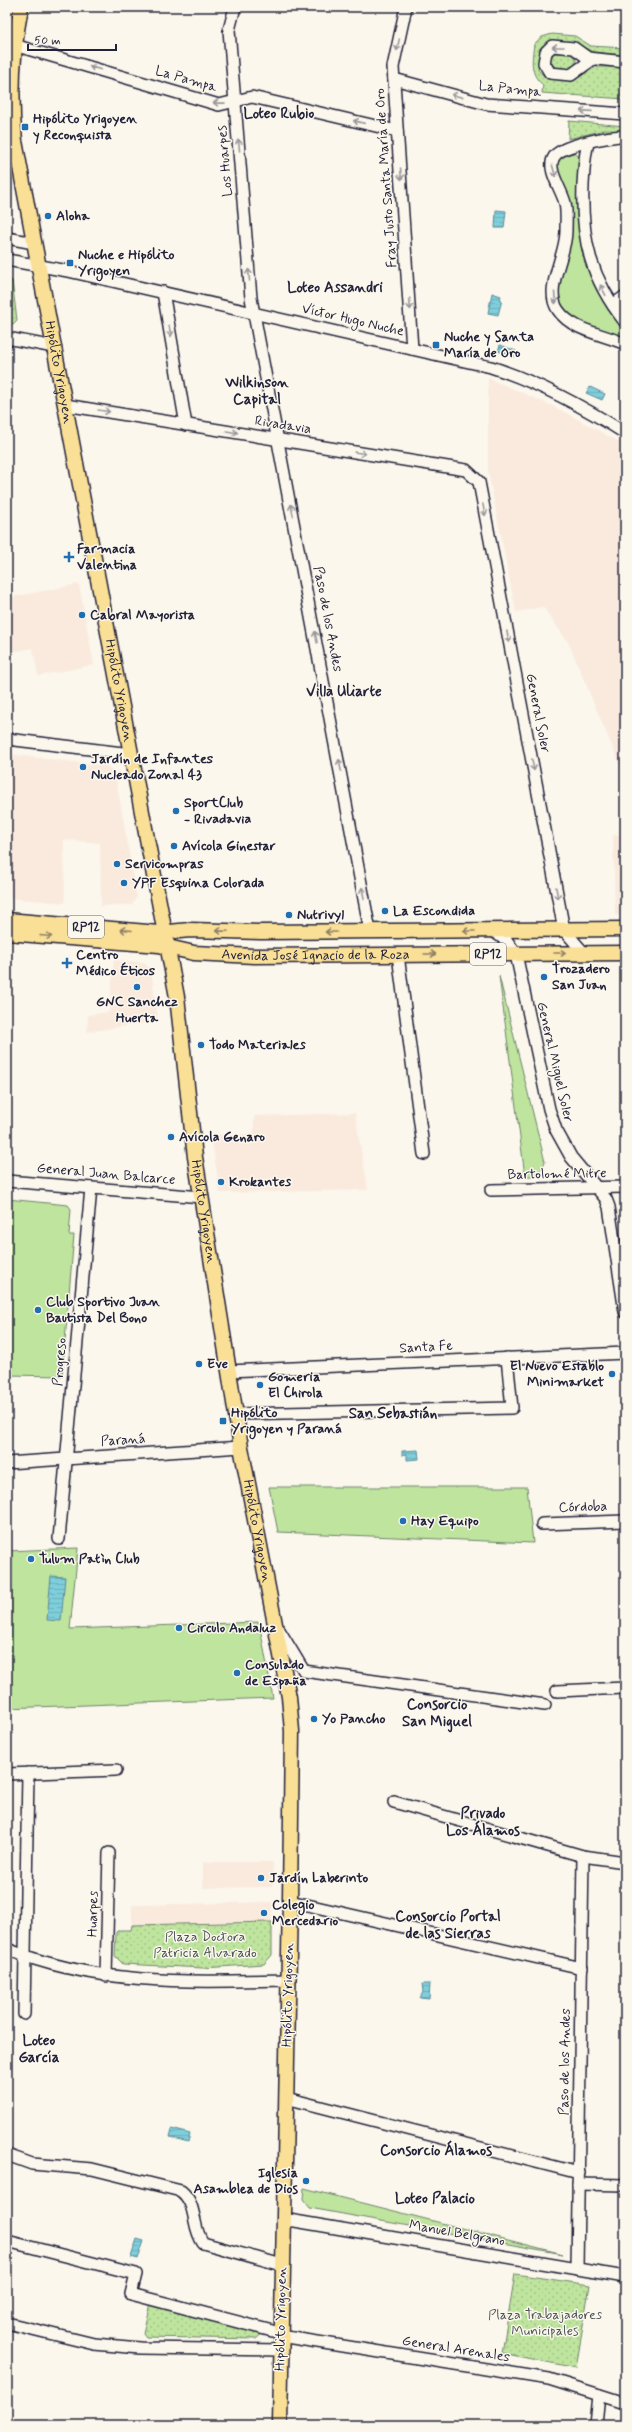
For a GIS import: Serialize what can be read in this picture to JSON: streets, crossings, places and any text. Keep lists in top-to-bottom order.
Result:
{
  "streets": {
    "main road": ["Hipólito Yrigoyen", "RP12", "Avenida José Ignacio de la Roza"],
    "street": [
      "La Pampa",
      "Los Huarpes",
      "Fray Justo Santa María de Oro",
      "Víctor Hugo Nuche",
      "Rivadavia",
      "Paso de los Andes",
      "General Soler",
      "General Miguel Soler",
      "General Juan Balcarce",
      "Bartolomé Mitre",
      "Santa Fe",
      "Progreso",
      "Paraná",
      "Córdoba",
      "Huarpes",
      "Manuel Belgrano",
      "General Arenales"
    ]
  },
  "crossings": [
    ["La Pampa", "Los Huarpes"],
    ["La Pampa", "Fray Justo Santa María de Oro"],
    ["La Pampa", "Hipólito Yrigoyen"],
    ["Los Huarpes", "Víctor Hugo Nuche"],
    ["Los Huarpes", "Paso de los Andes"],
    ["Fray Justo Santa María de Oro", "Víctor Hugo Nuche"],
    ["Víctor Hugo Nuche", "Hipólito Yrigoyen"],
    ["Víctor Hugo Nuche", "Paso de los Andes"],
    ["Hipólito Yrigoyen", "Rivadavia"],
    ["Hipólito Yrigoyen", "Avenida José Ignacio de la Roza"],
    ["Hipólito Yrigoyen", "General Juan Balcarce"],
    ["Hipólito Yrigoyen", "Santa Fe"],
    ["Hipólito Yrigoyen", "Paraná"],
    ["Hipólito Yrigoyen", "Manuel Belgrano"],
    ["Hipólito Yrigoyen", "General Arenales"],
    ["Rivadavia", "Paso de los Andes"],
    ["Rivadavia", "General Soler"],
    ["Paso de los Andes", "Avenida José Ignacio de la Roza"],
    ["Paso de los Andes", "Manuel Belgrano"],
    ["General Soler", "Avenida José Ignacio de la Roza"],
    ["Avenida José Ignacio de la Roza", "General Miguel Soler"],
    ["General Miguel Soler", "Bartolomé Mitre"],
    ["General Juan Balcarce", "Progreso"],
    ["Progreso", "Paraná"]
  ],
  "one_way": [
    "La Pampa",
    "Los Huarpes",
    "Fray Justo Santa María de Oro",
    "Rivadavia",
    "Paso de los Andes",
    "General Soler"
  ],
  "districts": [
    "Loteo Rubio",
    "Loteo Assandri",
    "Wilkinson Capital",
    "Villa Uliarte",
    "San Sebastián",
    "Consorcio San Miguel",
    "Privado Los Álamos",
    "Consorcio Portal de las Sierras",
    "Loteo García",
    "Consorcio Álamos",
    "Loteo Palacio"
  ],
  "parks": ["Plaza Doctora Patricia Alvarado", "Plaza Trabajadores Municipales"],
  "places": {
    "transit": [
      "Hipólito Yrigoyen y Reconquista",
      "Nuche e Hipólito Yrigoyen",
      "Nuche y Santa María de Oro",
      "Hipólito Yrigoyen y Paraná"
    ],
    "other": [
      "Aloha",
      "Cabral Mayorista",
      "Jardín de Infantes Nucleado Zonal 43",
      "SportClub - Rivadavia",
      "Avícola Ginestar",
      "Servicompras",
      "YPF Esquina Colorada",
      "La Escondida",
      "Nutrivyl",
      "Trozadero San Juan",
      "GNC Sanchez Huerta",
      "Todo Materiales",
      "Avícola Genaro",
      "Krokantes",
      "Club Sportivo Juan Bautista Del Bono",
      "Eve",
      "El Nuevo Establo Minimarket",
      "Gomeria El Chirola",
      "Hay Equipo",
      "Tulum Patìn Club",
      "Circulo Andaluz",
      "Consulado de España",
      "Yo Pancho",
      "Jardín Laberinto",
      "Colegio Mercedario",
      "Iglesia Asamblea de Dios"
    ],
    "health": ["Farmacia Valentina", "Centro Médico Éticos"]
  },
  "scale_bar": "50 m"
}
